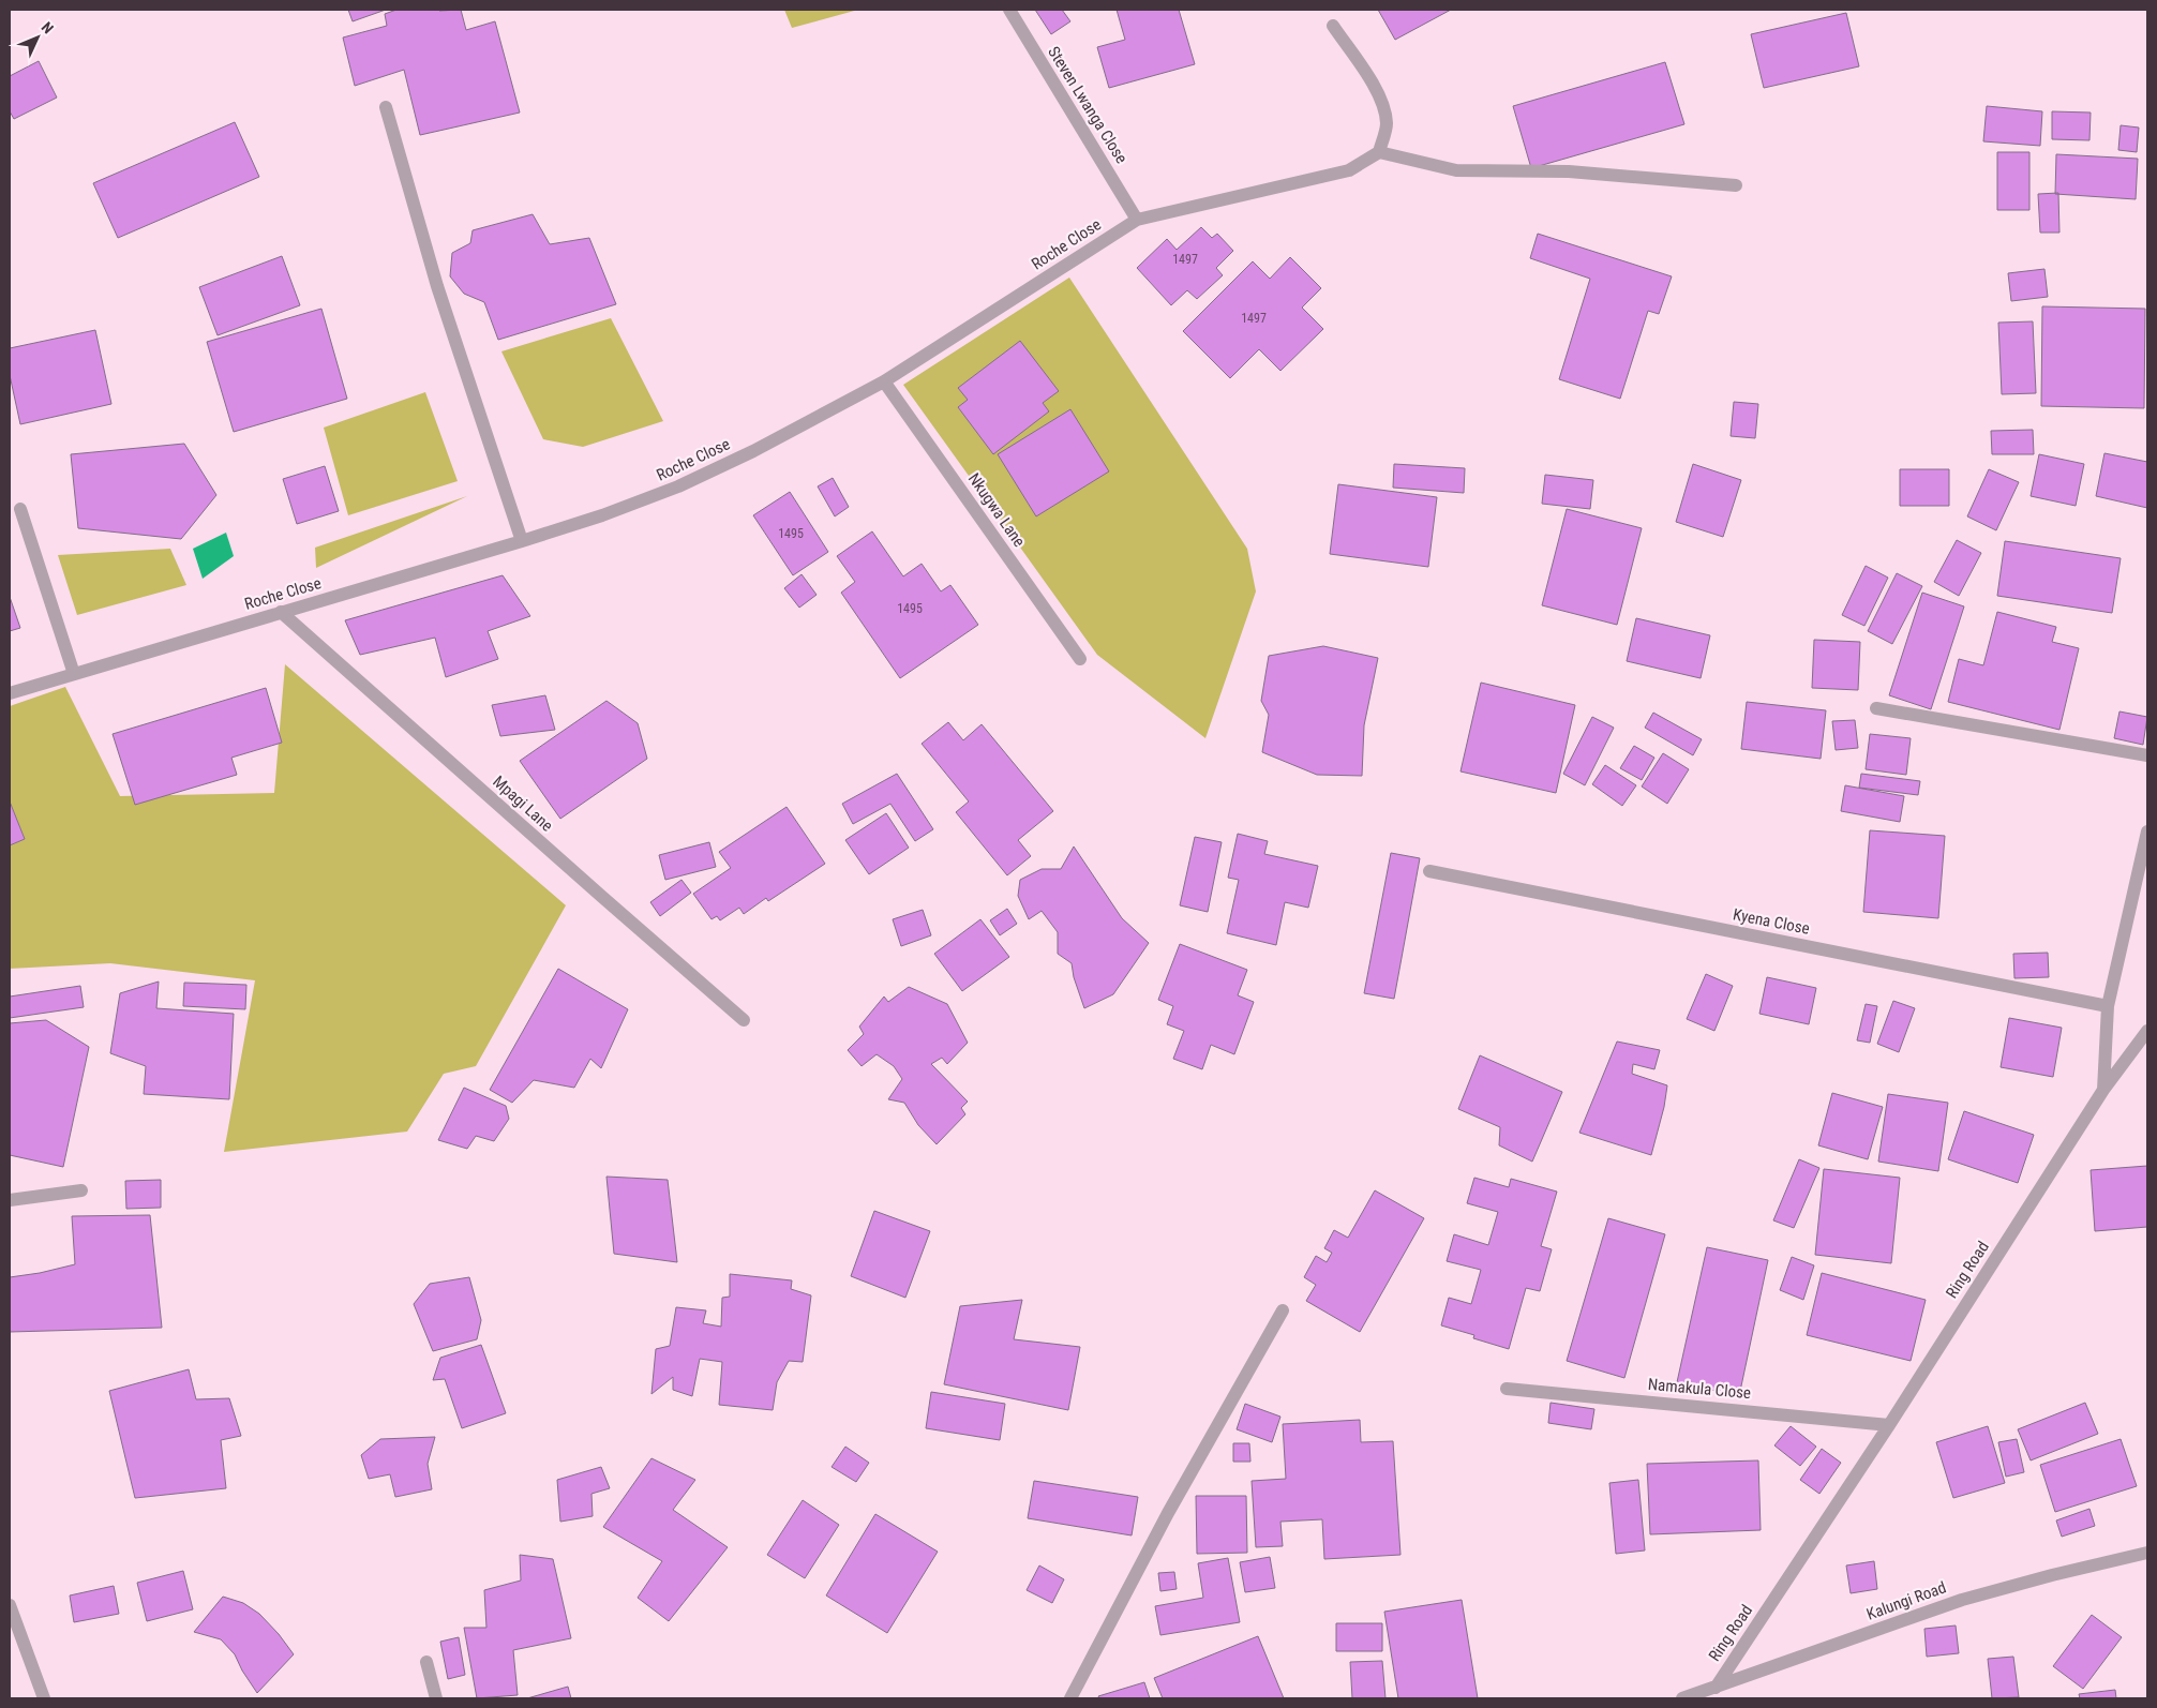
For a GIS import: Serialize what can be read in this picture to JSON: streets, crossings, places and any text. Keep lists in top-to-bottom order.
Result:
{
  "streets": {
    "street": [
      "Steven Lwanga Close",
      "Roche Close",
      "Nkugwa Lane",
      "Mpagi Lane",
      "Kyena Close",
      "Ring Road",
      "Namakula Close",
      "Kalungi Road"
    ]
  },
  "crossings": [
    ["Steven Lwanga Close", "Roche Close"],
    ["Roche Close", "Nkugwa Lane"],
    ["Roche Close", "Mpagi Lane"],
    ["Ring Road", "Namakula Close"],
    ["Ring Road", "Kalungi Road"]
  ],
  "house_numbers": [
    "1497",
    "1497",
    "1495",
    "1495"
  ],
  "north": "top right"
}
